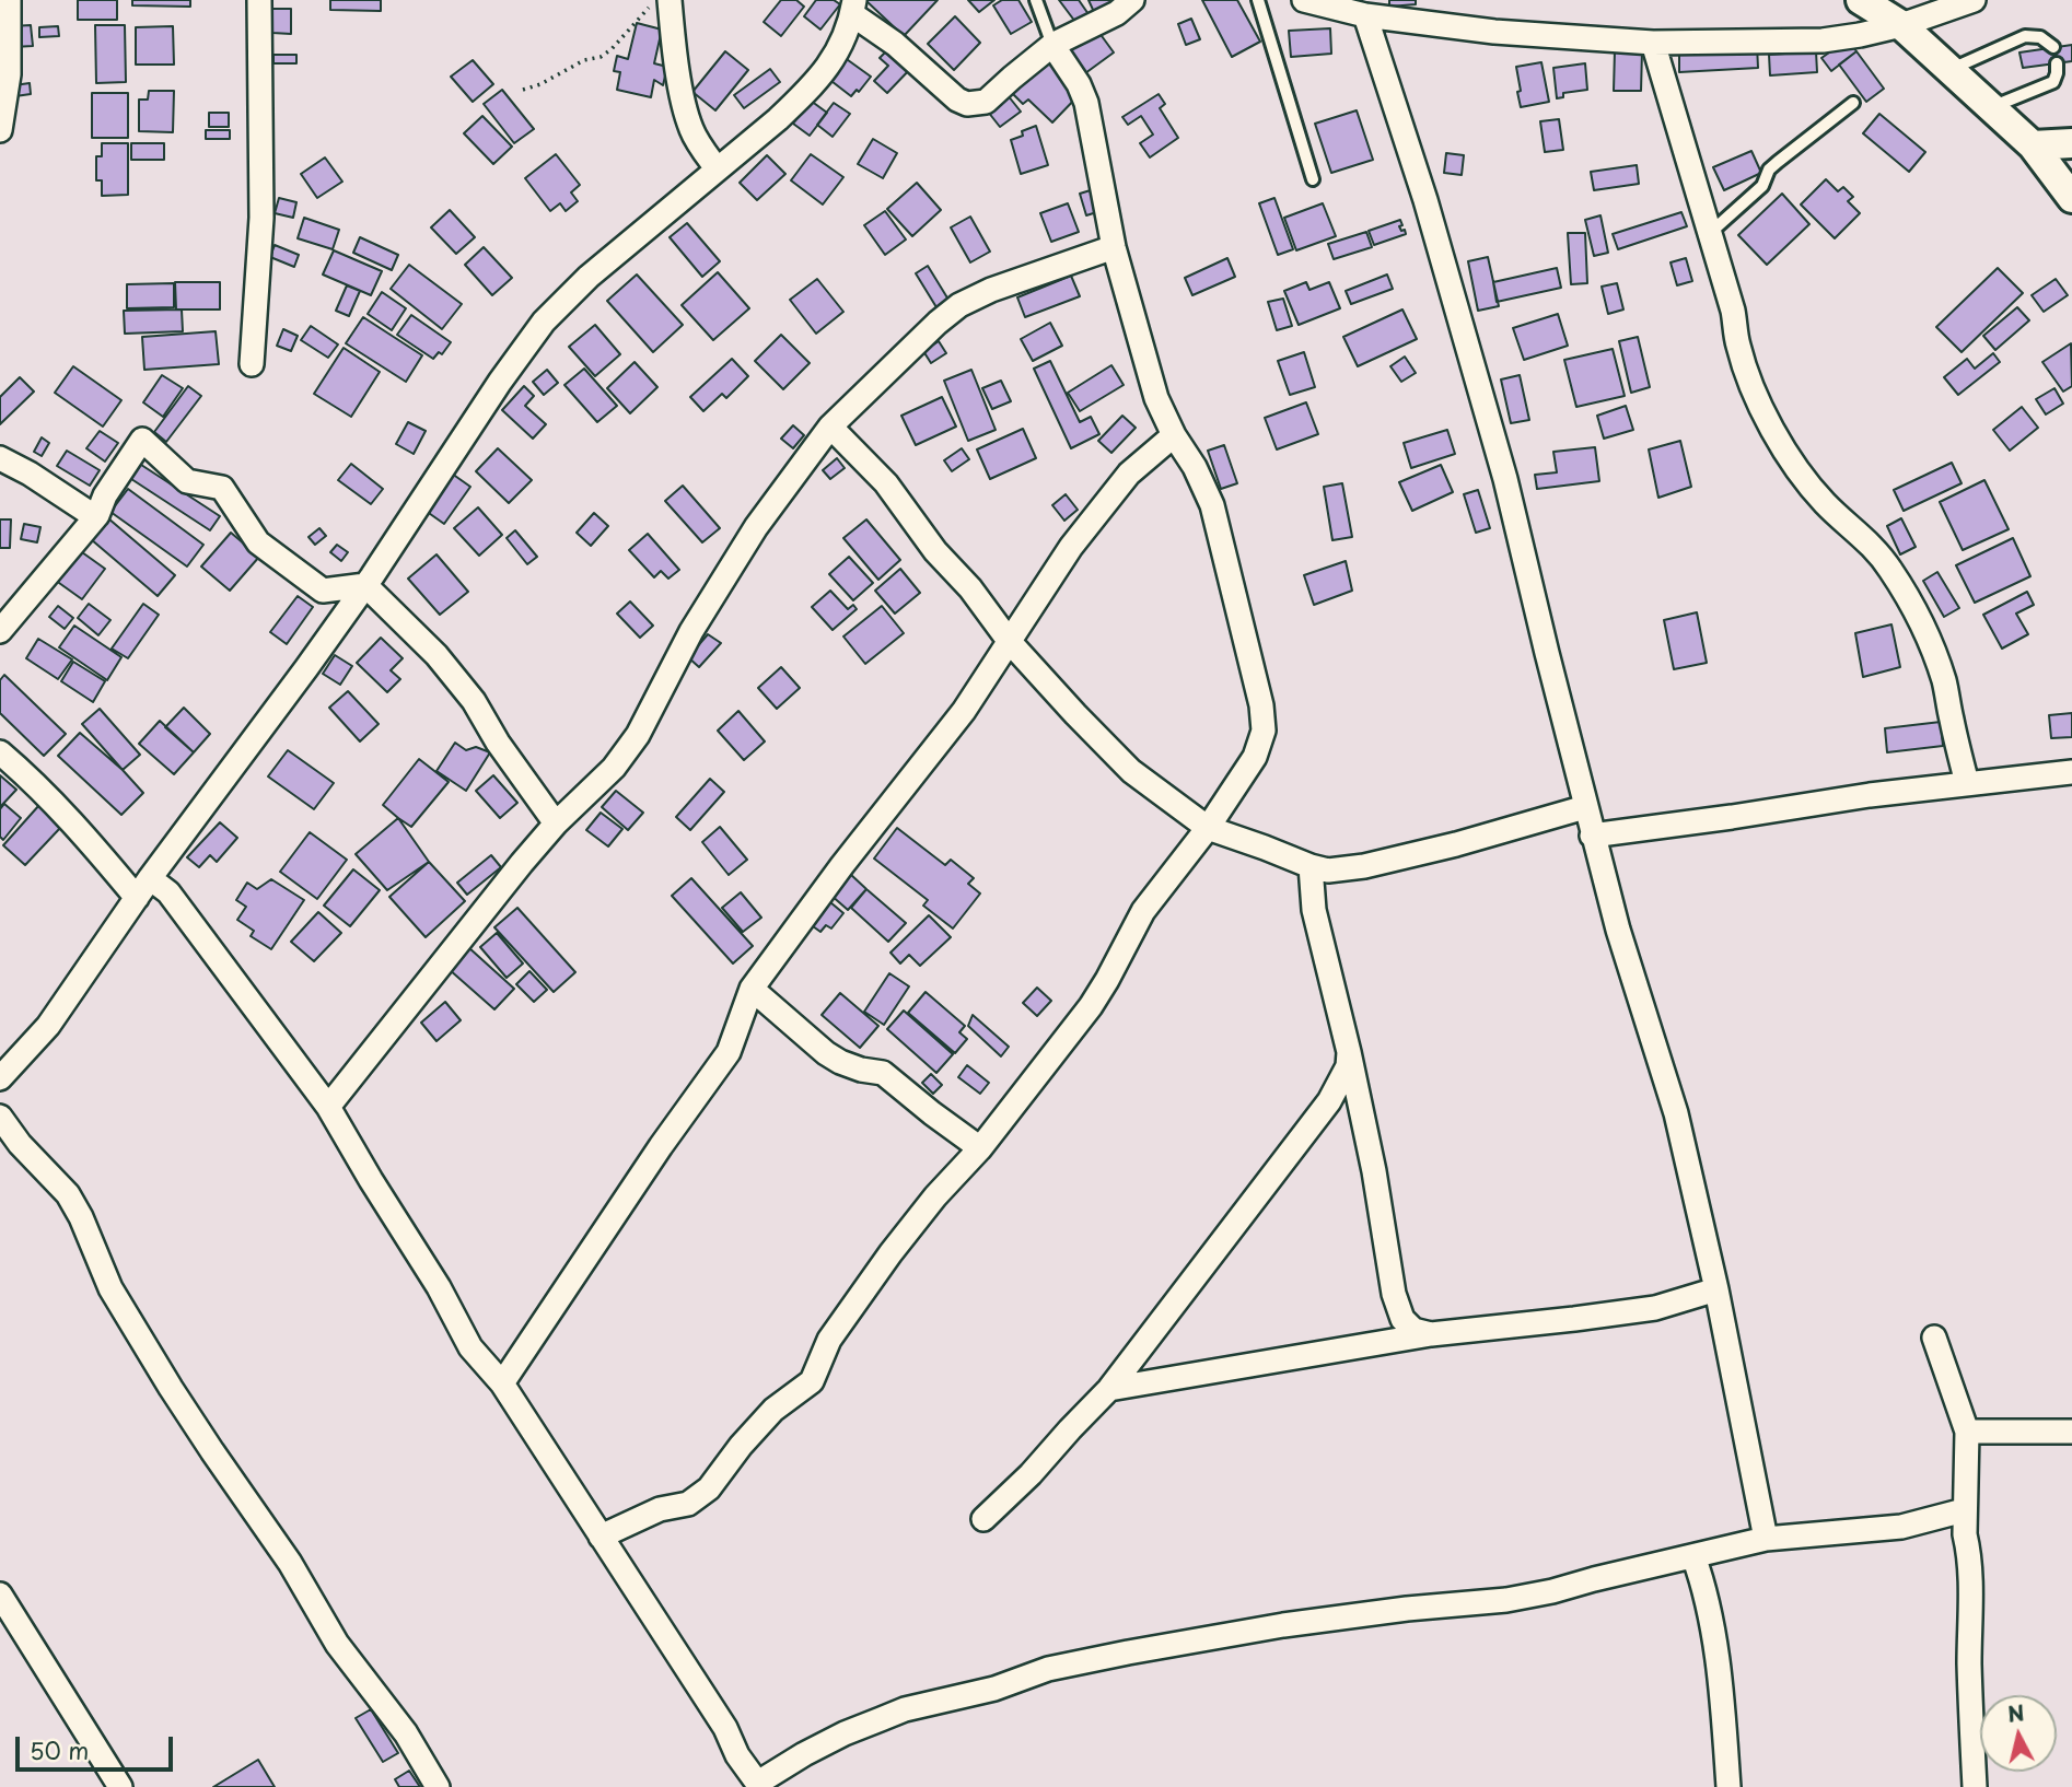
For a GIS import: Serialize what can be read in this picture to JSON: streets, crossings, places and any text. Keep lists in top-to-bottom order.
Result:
{
  "scale_bar": "50 m",
  "north": "top"
}
